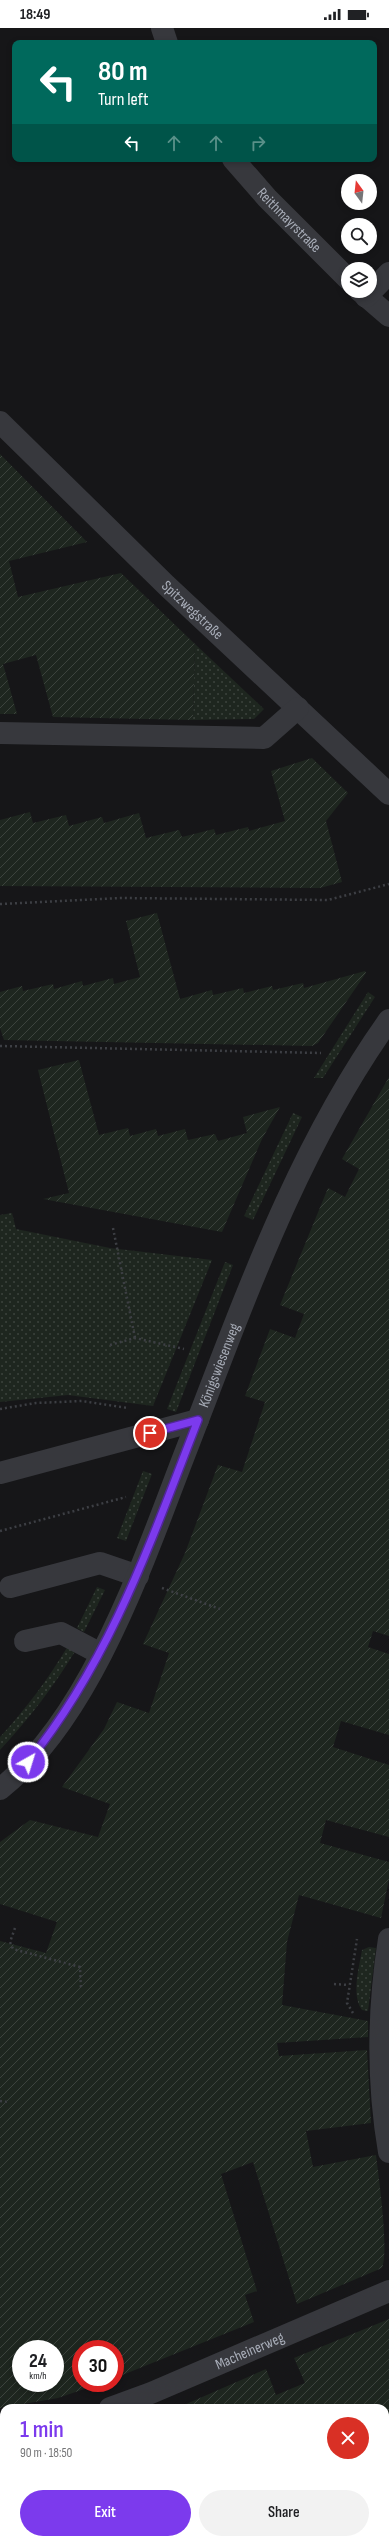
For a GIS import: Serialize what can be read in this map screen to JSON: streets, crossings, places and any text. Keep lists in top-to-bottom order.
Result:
{
  "streets": {
    "street": [
      "Reithmayrstraße",
      "Spitzwegstraße",
      "Königswiesenweg",
      "Macheinerweg"
    ]
  },
  "north": "top",
  "page": {
    "status": "18:49",
    "turn": ["80 m", "Turn left"],
    "speed": "24 km/h",
    "limit": "30",
    "heading": ["1 min", "90 m · 18:50"],
    "buttons": ["Exit", "Share"]
  }
}
